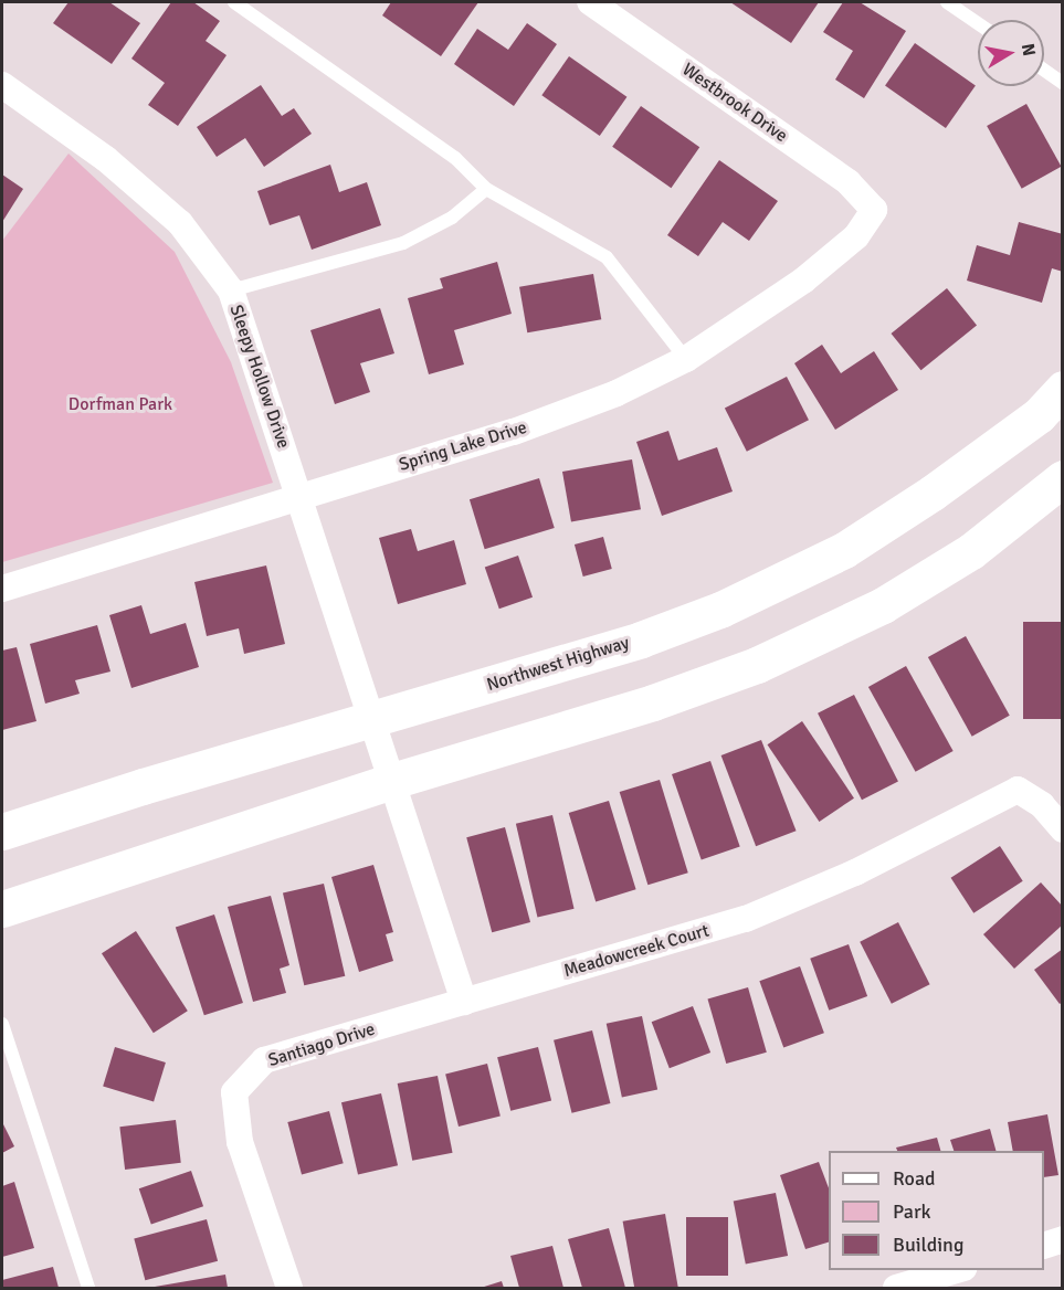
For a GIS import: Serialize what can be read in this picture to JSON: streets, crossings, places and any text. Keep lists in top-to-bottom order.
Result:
{
  "streets": {
    "main road": ["Northwest Highway"],
    "street": [
      "Westbrook Drive",
      "Sleepy Hollow Drive",
      "Spring Lake Drive",
      "Meadowcreek Court",
      "Santiago Drive"
    ]
  },
  "crossings": [
    ["Westbrook Drive", "Spring Lake Drive"],
    ["Sleepy Hollow Drive", "Spring Lake Drive"],
    ["Sleepy Hollow Drive", "Northwest Highway"],
    ["Meadowcreek Court", "Santiago Drive"]
  ],
  "parks": ["Dorfman Park"],
  "legend": ["Road", "Park", "Building"],
  "north": "right"
}
